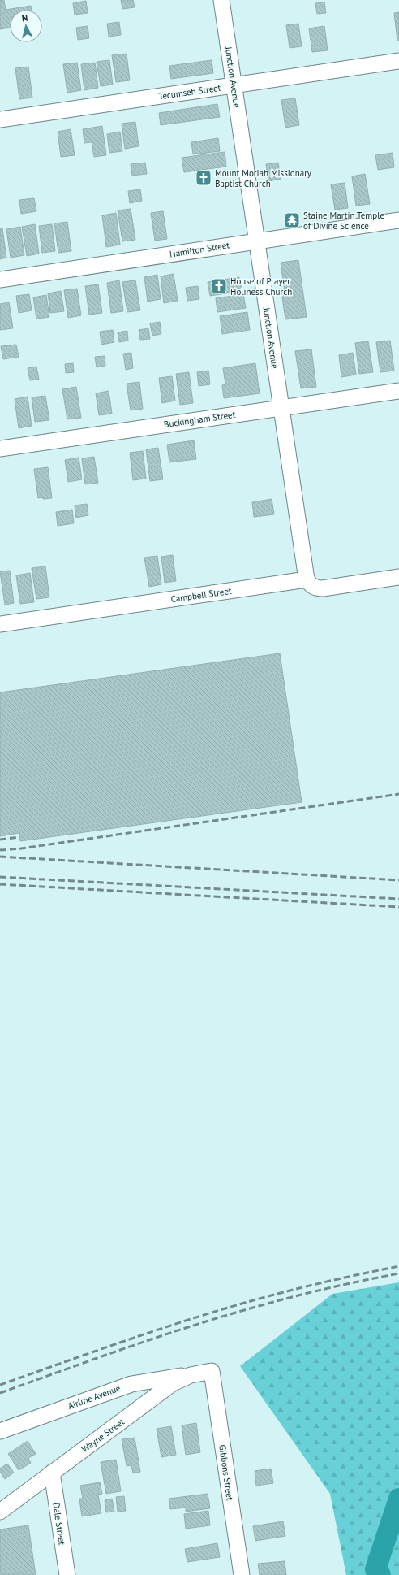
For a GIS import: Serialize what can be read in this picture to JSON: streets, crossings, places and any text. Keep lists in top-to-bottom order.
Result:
{
  "streets": {
    "street": [
      "Junction Avenue",
      "Tecumseh Street",
      "Hamilton Street",
      "Buckingham Street",
      "Campbell Street",
      "Airline Avenue",
      "Wayne Street",
      "Gibbons Street",
      "Dale Street"
    ]
  },
  "crossings": [
    ["Junction Avenue", "Tecumseh Street"],
    ["Junction Avenue", "Hamilton Street"],
    ["Junction Avenue", "Buckingham Street"],
    ["Junction Avenue", "Campbell Street"],
    ["Airline Avenue", "Wayne Street"],
    ["Wayne Street", "Gibbons Street"],
    ["Wayne Street", "Dale Street"]
  ],
  "places": {
    "church": ["Mount Moriah Missionary Baptist Church", "House of Prayer Holiness Church"],
    "temple": ["Staine Martin Temple of Divine Science"]
  },
  "north": "top"
}
